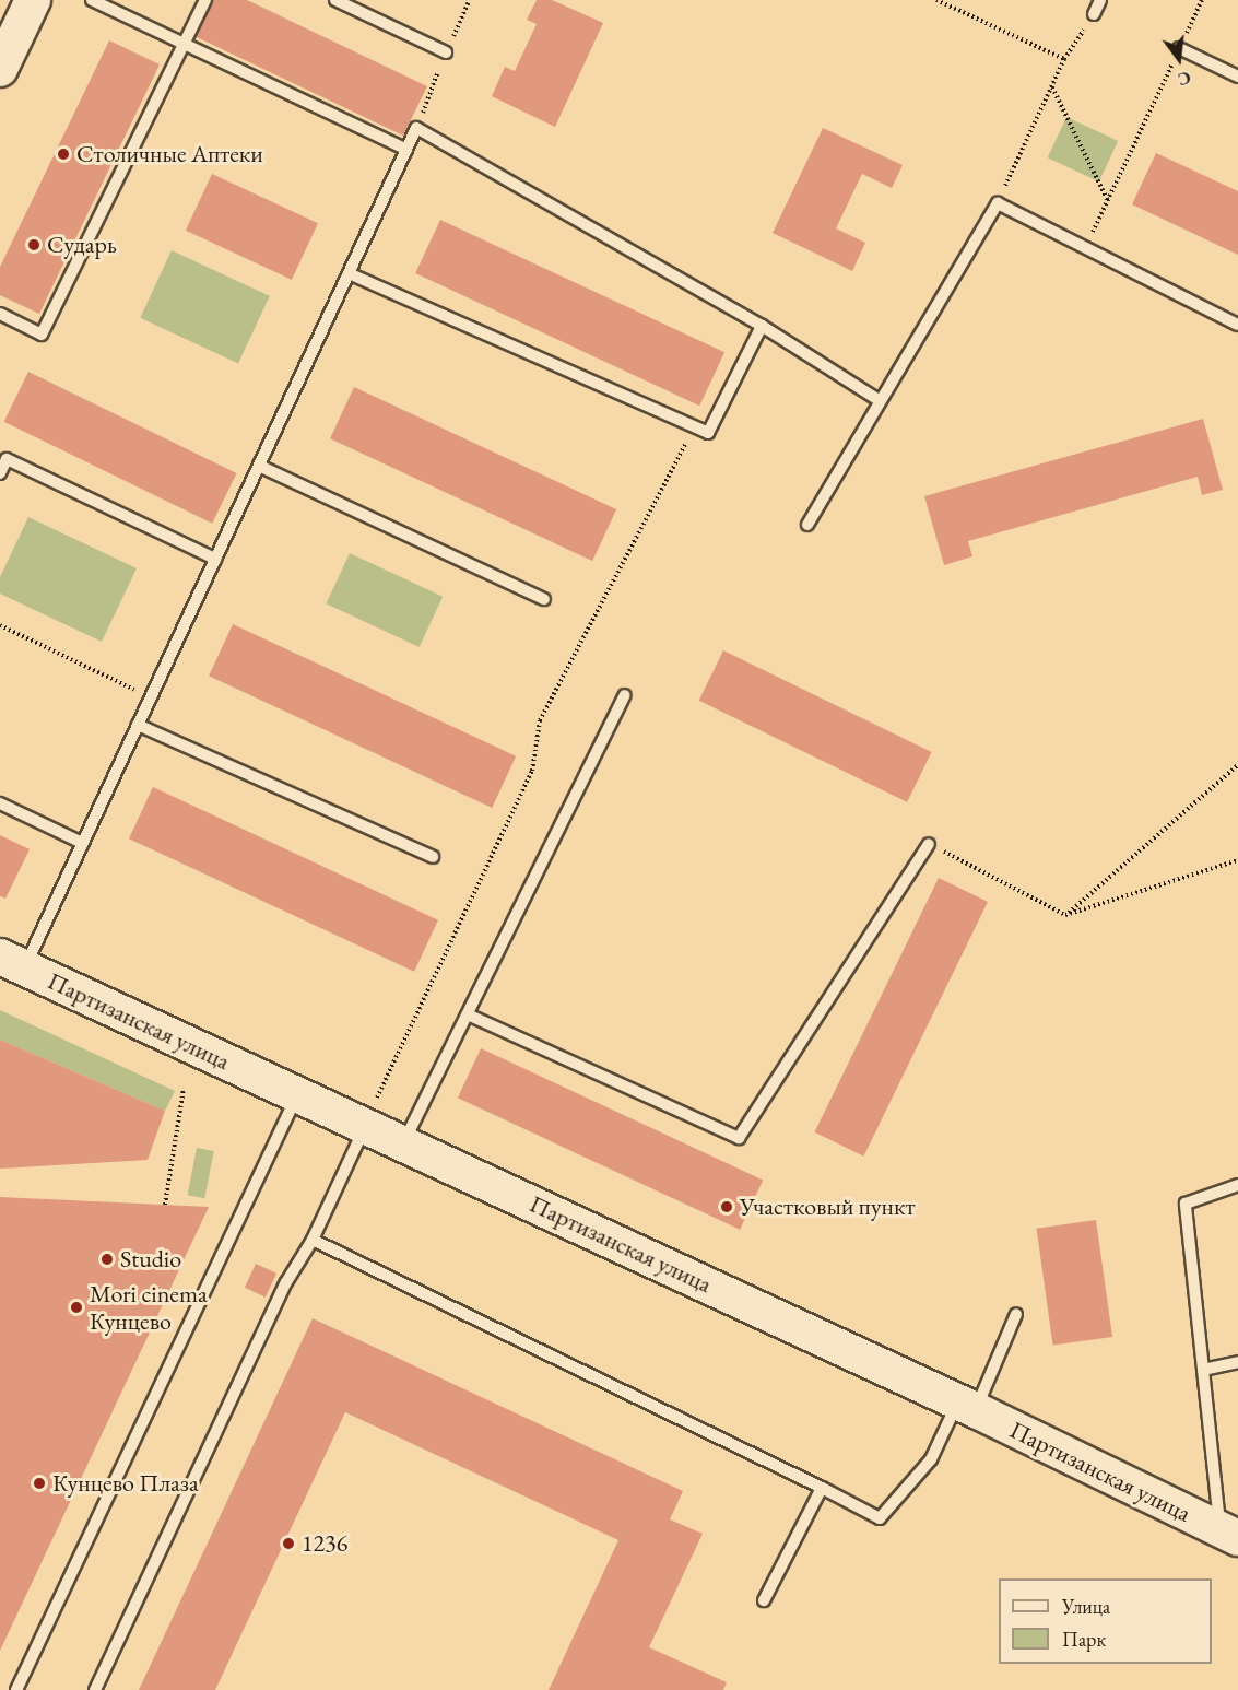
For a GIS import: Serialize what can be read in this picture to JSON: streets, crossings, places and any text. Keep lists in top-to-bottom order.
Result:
{
  "streets": {
    "street": ["Партизанская улица"]
  },
  "places": [
    "Столичные Аптеки",
    "Сударь",
    "Участковый пункт",
    "Studio",
    "Mori cinema Кунцево",
    "Кунцево Плаза",
    "1236"
  ],
  "legend": ["Улица", "Парк"],
  "north": "bottom"
}
